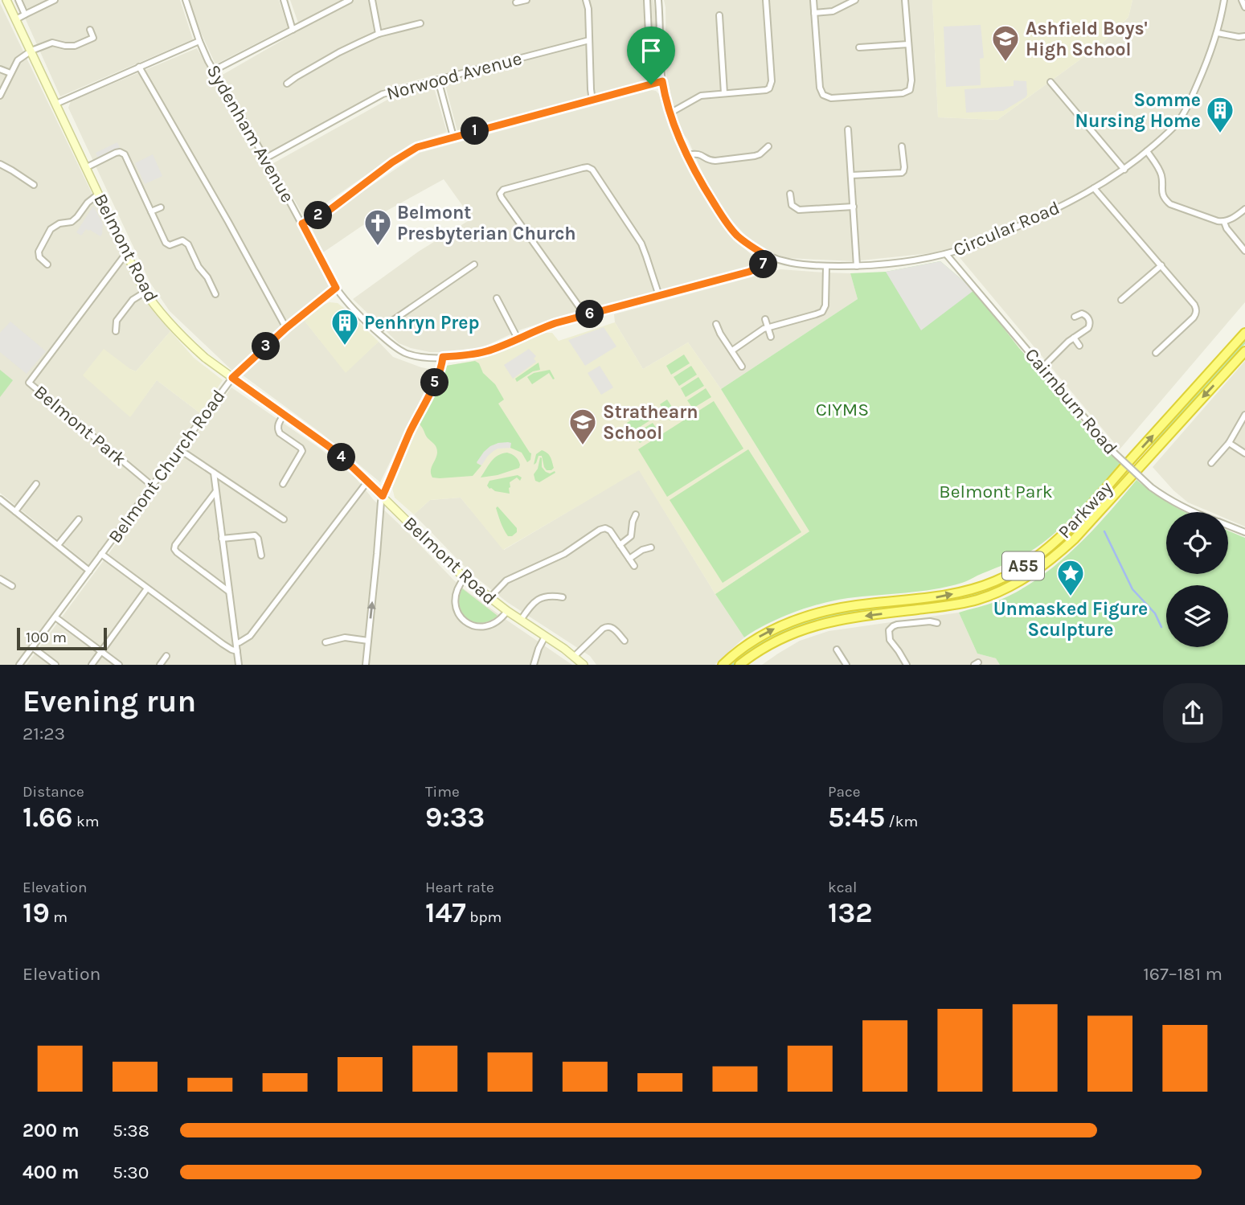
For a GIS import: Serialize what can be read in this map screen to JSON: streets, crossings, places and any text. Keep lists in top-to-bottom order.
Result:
{
  "streets": {
    "highway": ["Parkway", "A55"],
    "main road": ["Belmont Road"],
    "street": [
      "Norwood Avenue",
      "Sydenham Avenue",
      "Circular Road",
      "Cairnburn Road",
      "Belmont Park",
      "Belmont Church Road"
    ]
  },
  "crossings": [
    ["Norwood Avenue", "Sydenham Avenue"],
    ["Sydenham Avenue", "Circular Road"],
    ["Sydenham Avenue", "Belmont Church Road"],
    ["Circular Road", "Cairnburn Road"],
    ["Belmont Road", "Belmont Park"],
    ["Belmont Road", "Belmont Church Road"],
    ["Belmont Park", "Belmont Church Road"]
  ],
  "parks": ["CIYMS", "Belmont Park"],
  "places": {
    "school or university": ["Ashfield Boys' High School", "Strathearn School"],
    "building": ["Somme Nursing Home", "Penhryn Prep"],
    "church": ["Belmont Presbyterian Church"],
    "place": ["Unmasked Figure Sculpture"]
  },
  "scale_bar": "100 m",
  "page": {
    "pins": [
      "1",
      "2",
      "7",
      "6",
      "3",
      "5",
      "4"
    ],
    "scale": "100 m",
    "heading": ["Evening run", "21:23"],
    "stats": [
      ["Distance", "1.66 km"],
      ["Time", "9:33"],
      ["Pace", "5:45 /km"],
      ["Elevation", "19 m"],
      ["Heart rate", "147 bpm"],
      ["kcal", "132"]
    ],
    "chart": ["Elevation", "167–181 m"],
    "list": [
      {
        "name": "200 m",
        "note": "5:38"
      },
      {
        "name": "400 m",
        "note": "5:30"
      }
    ]
  }
}
